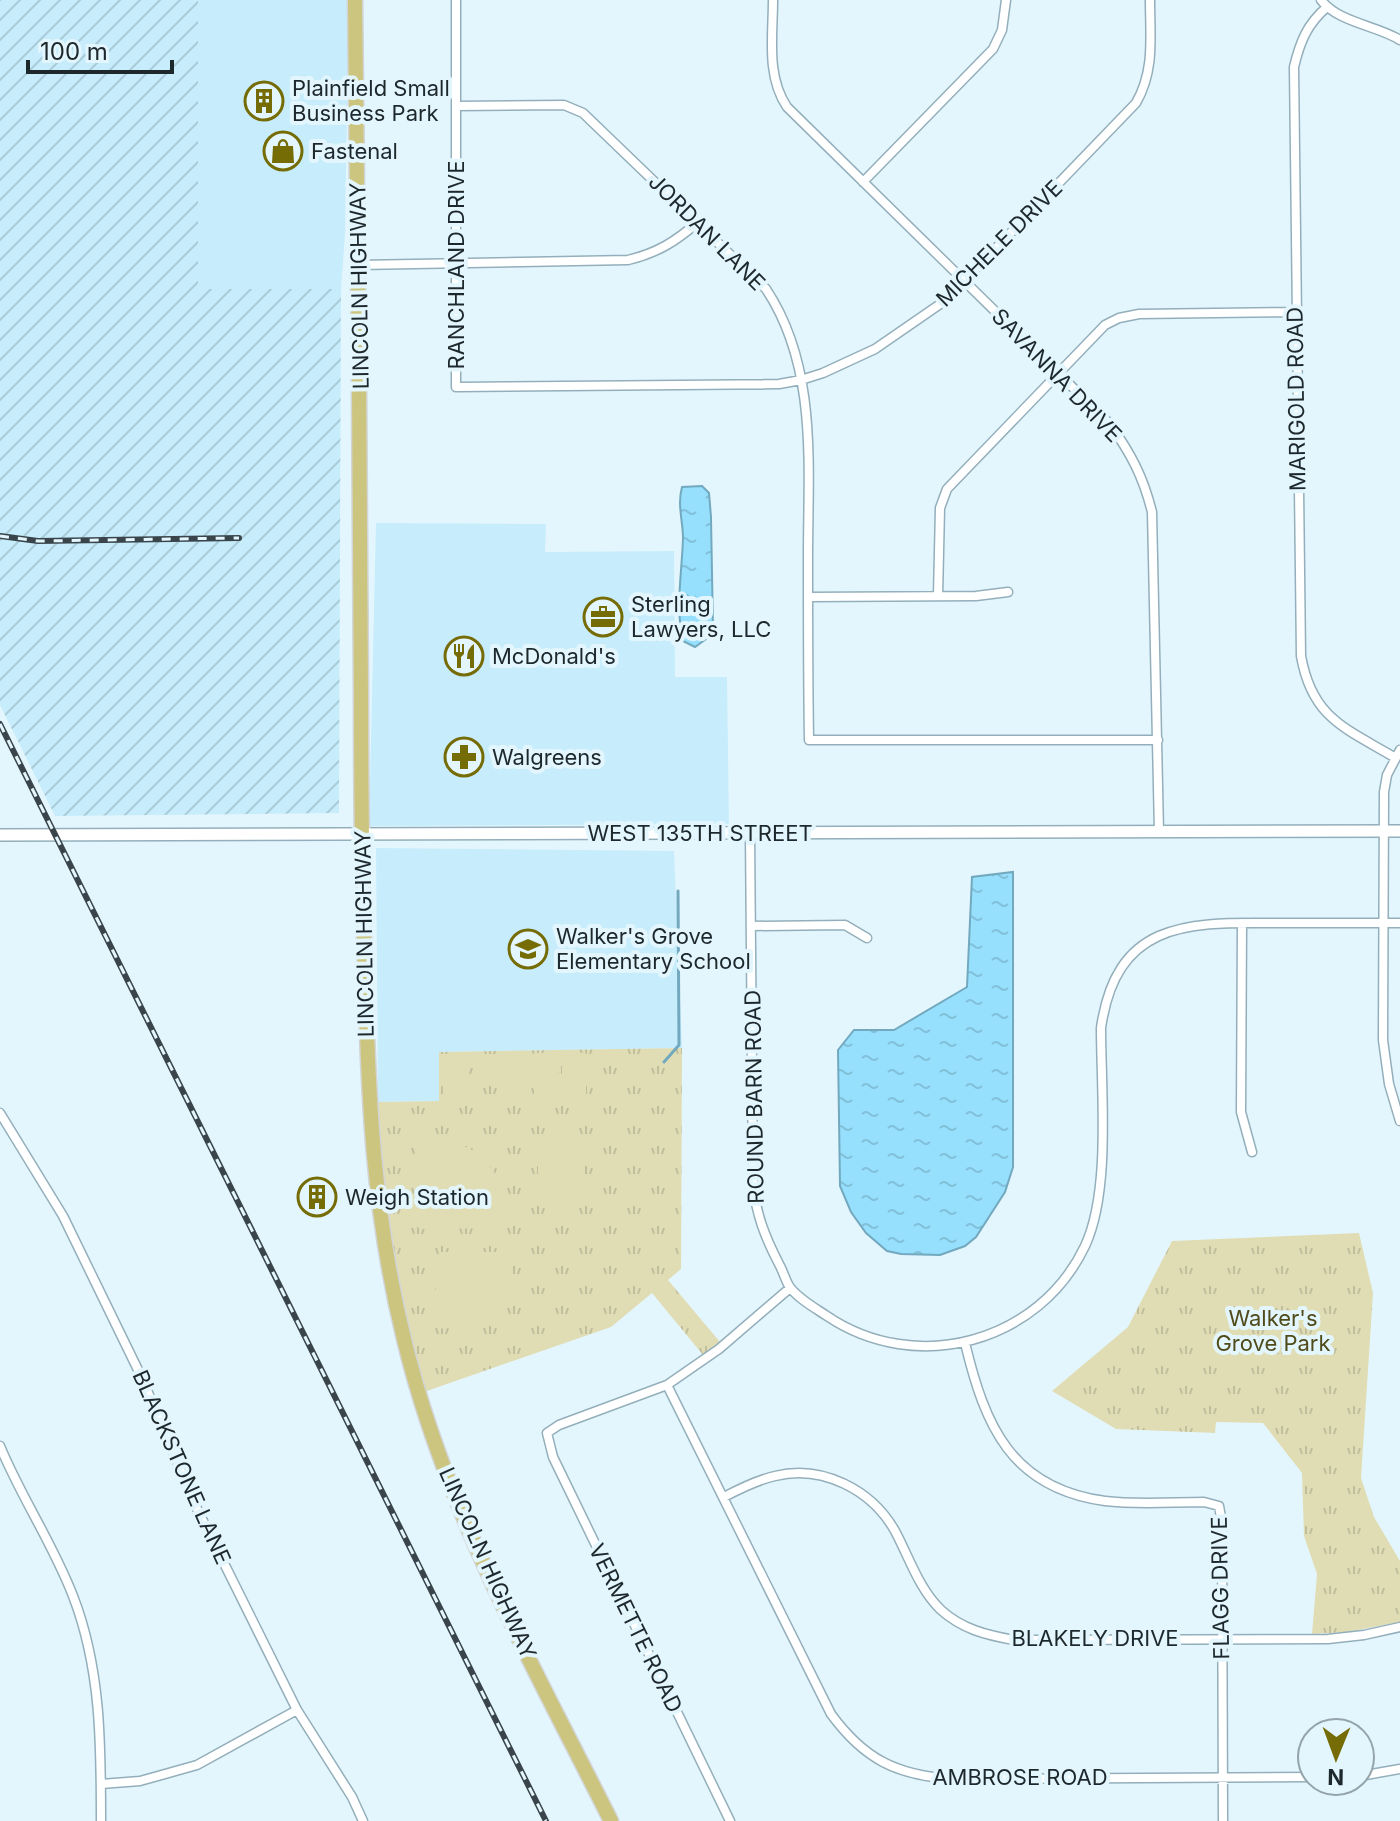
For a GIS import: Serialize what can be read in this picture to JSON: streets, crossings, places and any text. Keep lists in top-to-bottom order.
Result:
{
  "streets": {
    "main road": ["LINCOLN HIGHWAY"],
    "street": [
      "JORDAN LANE",
      "MICHELE DRIVE",
      "RANCHLAND DRIVE",
      "SAVANNA DRIVE",
      "MARIGOLD ROAD",
      "WEST 135TH STREET",
      "ROUND BARN ROAD",
      "BLACKSTONE LANE",
      "FLAGG DRIVE",
      "VERMETTE ROAD",
      "BLAKELY DRIVE",
      "AMBROSE ROAD"
    ]
  },
  "crossings": [
    ["JORDAN LANE", "MICHELE DRIVE"],
    ["JORDAN LANE", "RANCHLAND DRIVE"],
    ["JORDAN LANE", "SAVANNA DRIVE"],
    ["MICHELE DRIVE", "RANCHLAND DRIVE"],
    ["MICHELE DRIVE", "SAVANNA DRIVE"],
    ["LINCOLN HIGHWAY", "WEST 135TH STREET"],
    ["SAVANNA DRIVE", "WEST 135TH STREET"],
    ["WEST 135TH STREET", "ROUND BARN ROAD"],
    ["ROUND BARN ROAD", "FLAGG DRIVE"],
    ["FLAGG DRIVE", "BLAKELY DRIVE"],
    ["FLAGG DRIVE", "AMBROSE ROAD"],
    ["VERMETTE ROAD", "AMBROSE ROAD"],
    ["BLAKELY DRIVE", "AMBROSE ROAD"]
  ],
  "parks": ["Walker's Grove Park"],
  "places": {
    "building": ["Plainfield Small Business Park", "Weigh Station"],
    "shop": ["Fastenal"],
    "office": ["Sterling Lawyers, LLC"],
    "restaurant": ["McDonald's"],
    "pharmacy": ["Walgreens"],
    "school or university": ["Walker's Grove Elementary School"]
  },
  "scale_bar": "100 m",
  "north": "bottom"
}
